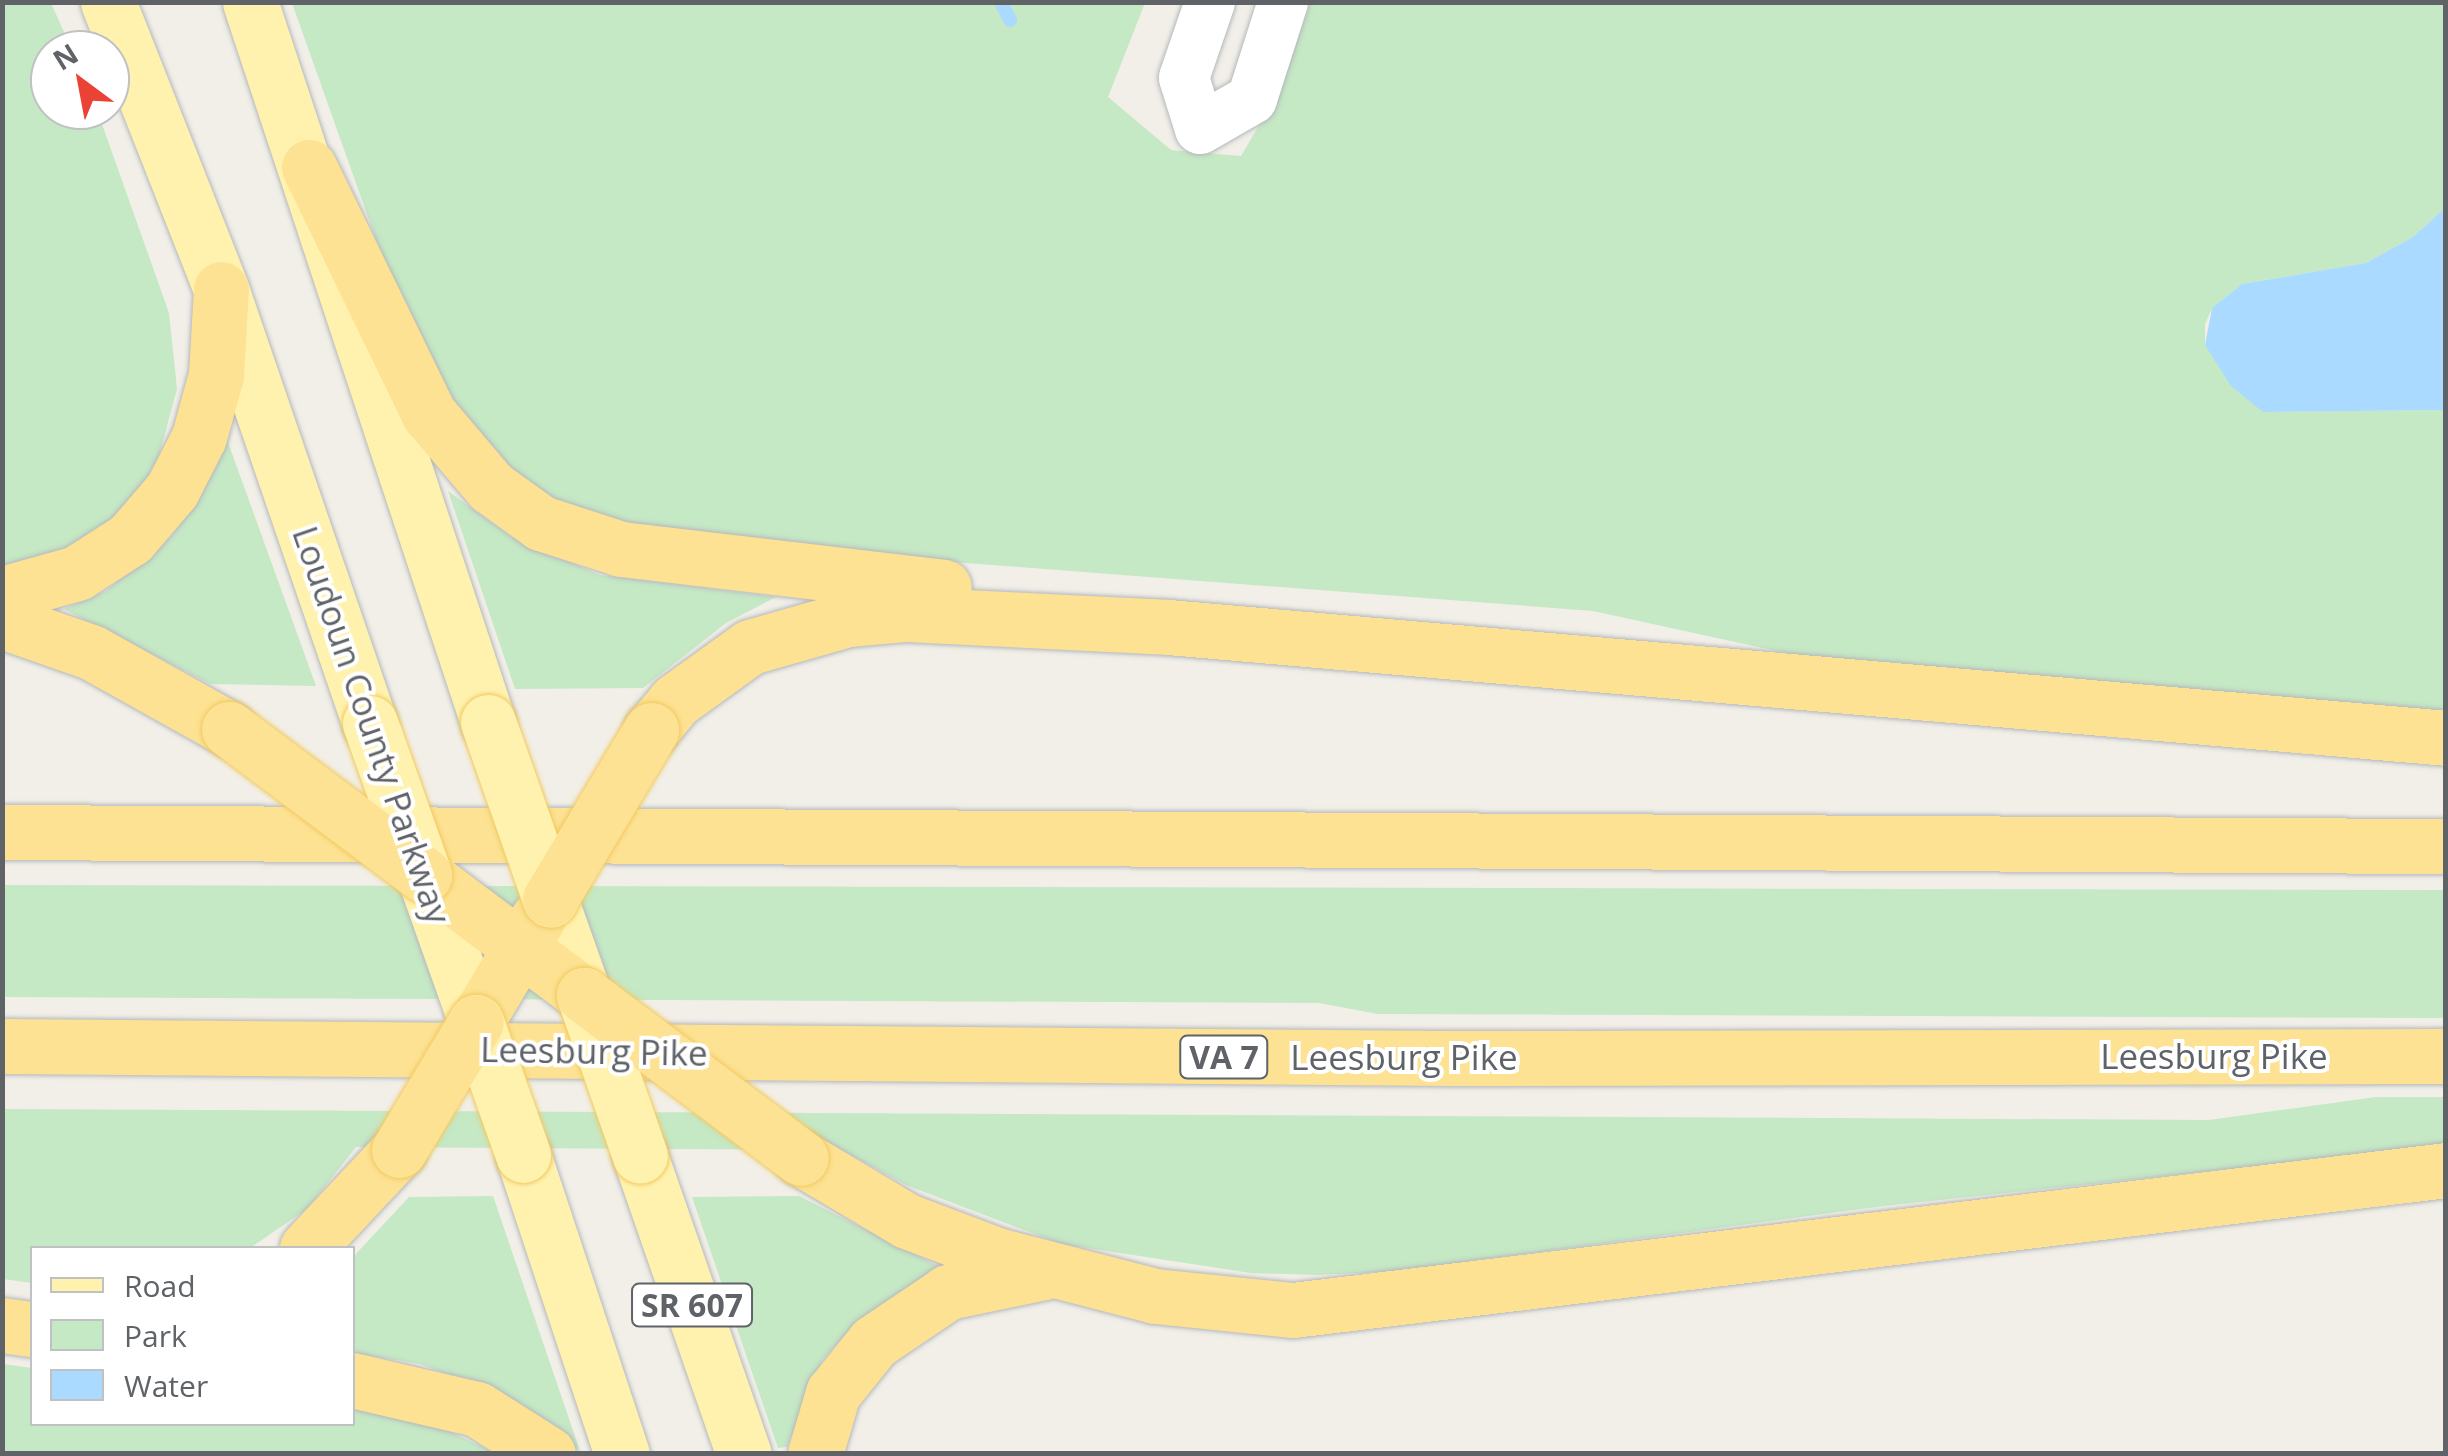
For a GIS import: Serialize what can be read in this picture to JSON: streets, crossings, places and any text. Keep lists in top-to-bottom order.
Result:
{
  "streets": {
    "highway": ["Leesburg Pike", "VA 7"],
    "main road": ["Loudoun County Parkway", "SR 607"]
  },
  "legend": ["Road", "Park", "Water"],
  "north": "top left"
}
